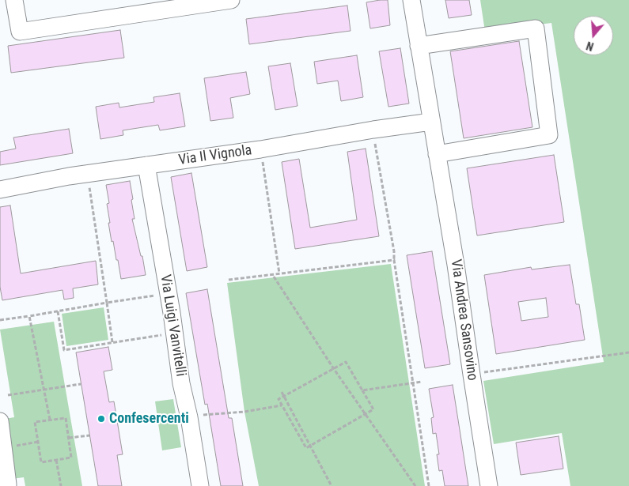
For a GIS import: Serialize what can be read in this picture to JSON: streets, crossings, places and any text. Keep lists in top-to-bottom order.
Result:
{
  "streets": {
    "street": ["Via Il Vignola", "Via Andrea Sansovino", "Via Luigi Vanvitelli"]
  },
  "crossings": [
    ["Via Il Vignola", "Via Andrea Sansovino"],
    ["Via Il Vignola", "Via Luigi Vanvitelli"]
  ],
  "places": ["Confesercenti"],
  "north": "bottom"
}
